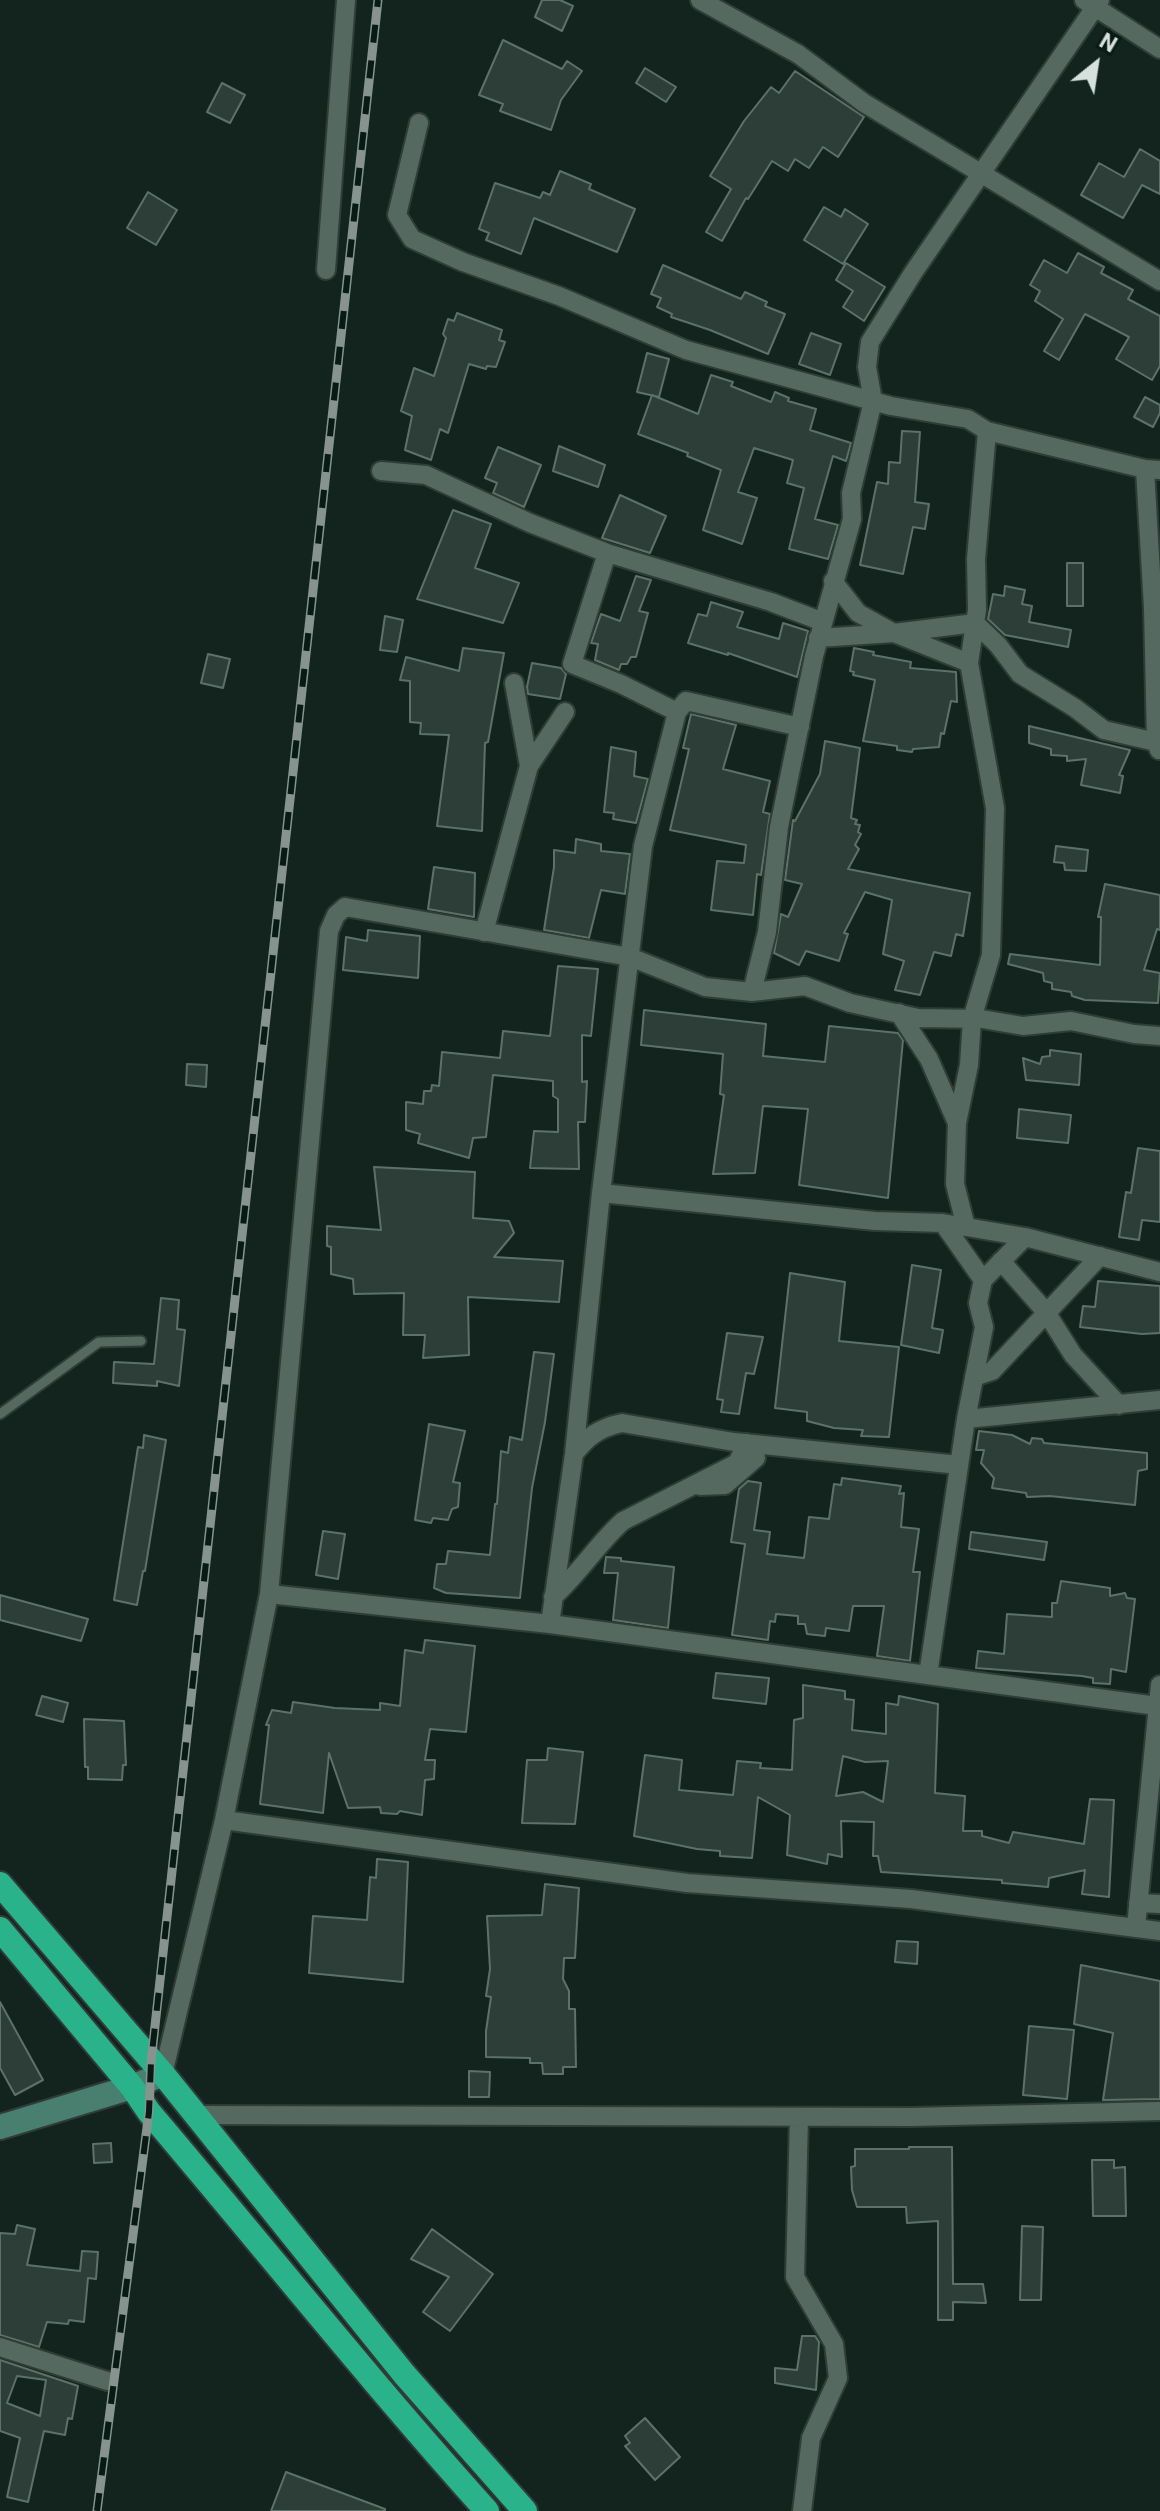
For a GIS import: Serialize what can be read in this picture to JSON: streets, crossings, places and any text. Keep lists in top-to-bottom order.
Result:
{
  "north": "top right"
}
